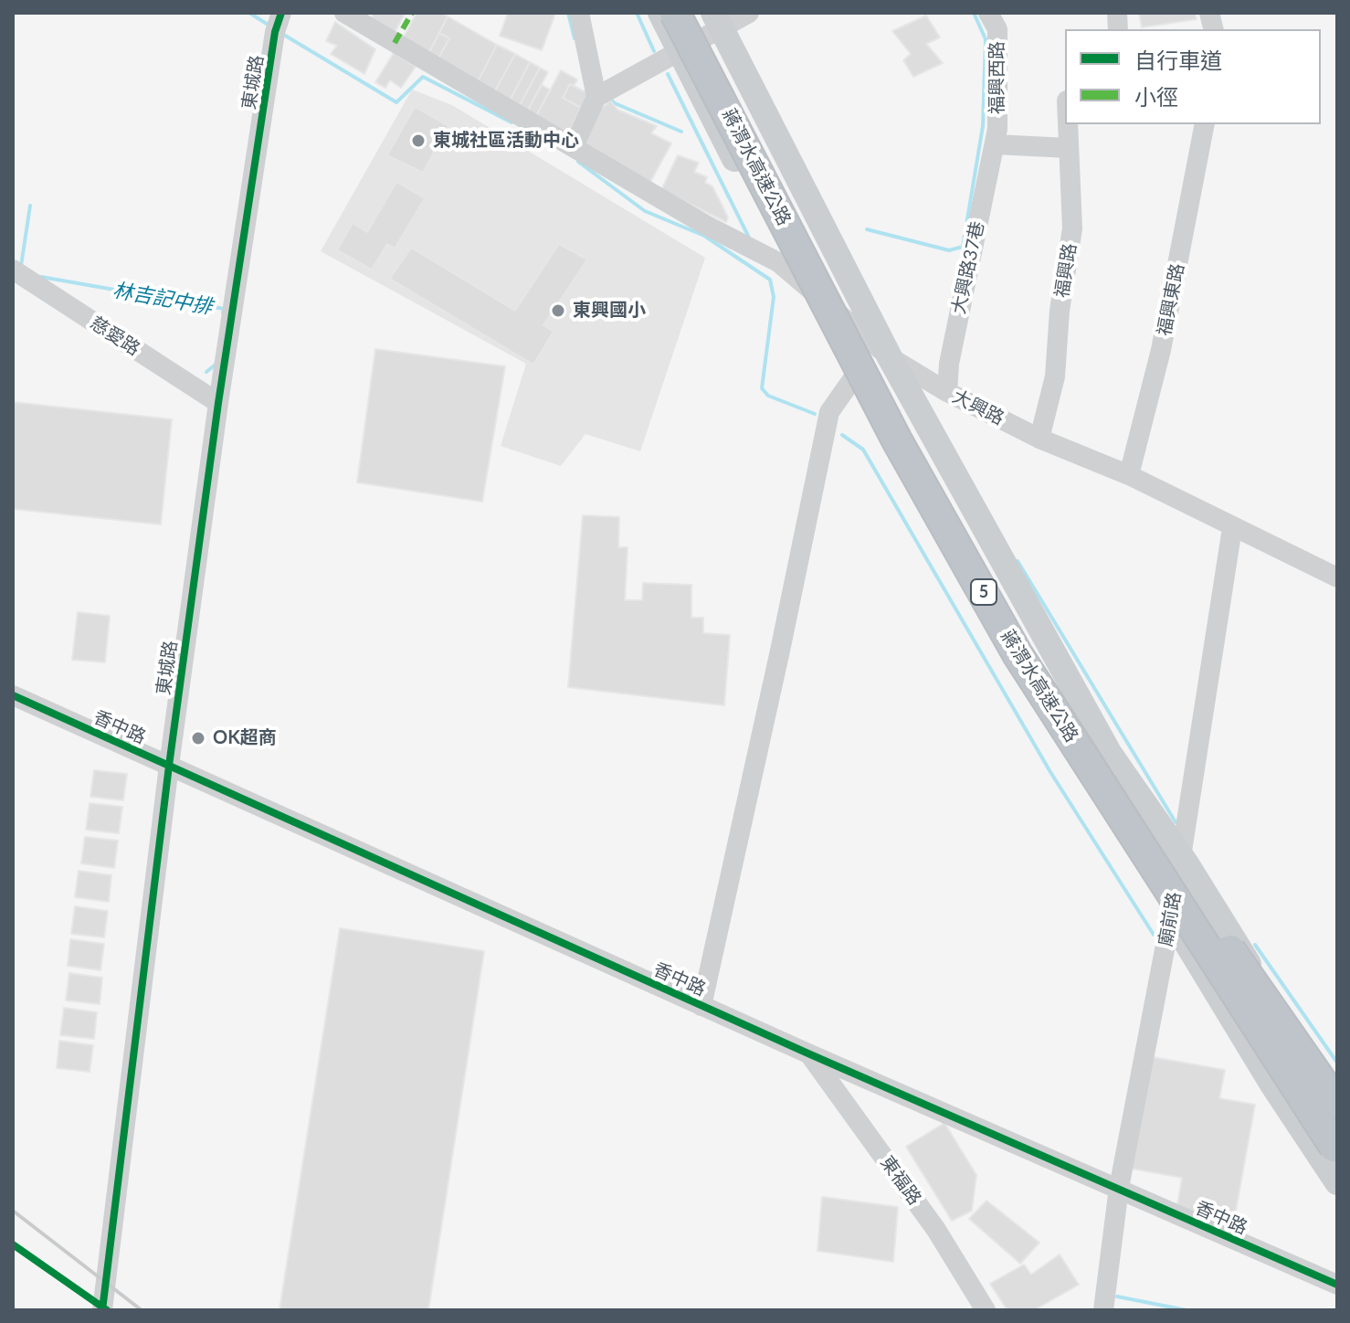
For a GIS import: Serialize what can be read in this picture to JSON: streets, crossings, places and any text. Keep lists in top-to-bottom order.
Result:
{
  "streets": {
    "highway": ["蔣渭水高速公路", "5"],
    "street": [
      "福興西路",
      "東城路",
      "大興路37巷",
      "福興路",
      "福興東路",
      "慈愛路",
      "大興路",
      "香中路",
      "廟前路",
      "東福路"
    ]
  },
  "crossings": [
    ["福興西路", "大興路37巷"],
    ["東城路", "慈愛路"],
    ["東城路", "香中路"],
    ["大興路37巷", "大興路"],
    ["福興路", "大興路"],
    ["福興東路", "大興路"],
    ["大興路", "廟前路"],
    ["香中路", "廟前路"],
    ["香中路", "東福路"]
  ],
  "water": ["林吉記中排"],
  "places": ["東城社區活動中心", "東興國小", "OK超商"],
  "legend": ["自行車道", "小徑"]
}
